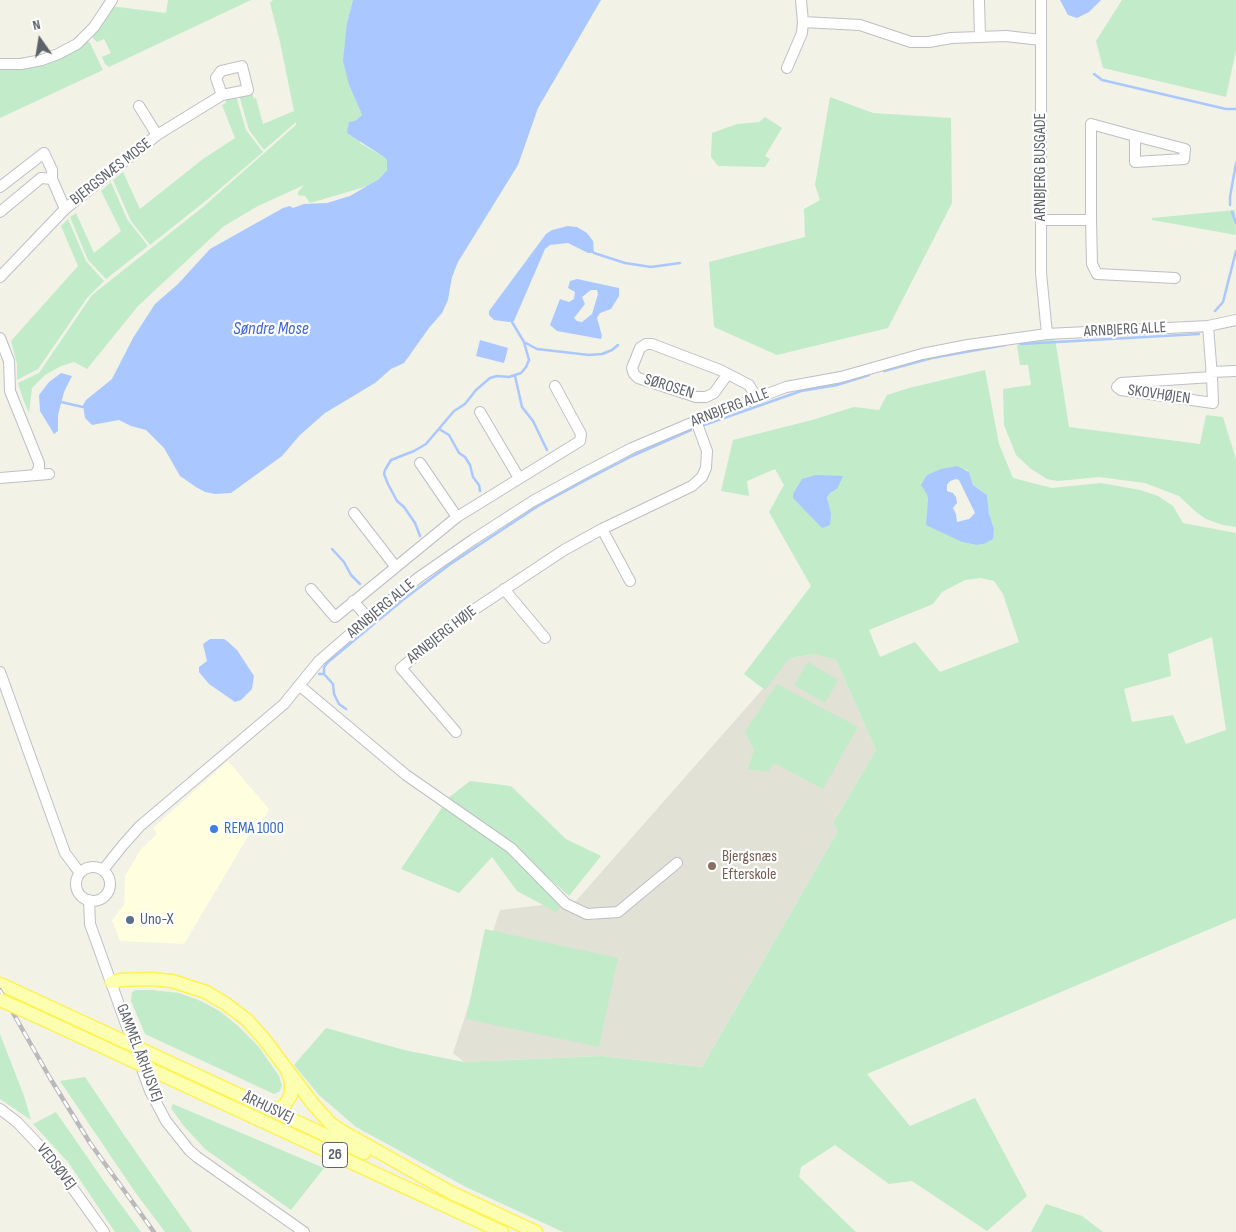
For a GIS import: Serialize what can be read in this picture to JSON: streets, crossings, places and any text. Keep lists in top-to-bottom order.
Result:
{
  "streets": {
    "main road": ["ÅRHUSVEJ", "26"],
    "street": [
      "ARNBJERG BUSGADE",
      "BJERGSNÆS MOSE",
      "ARNBJERG ALLE",
      "SØROSEN",
      "SKOVHØJEN",
      "ARNBJERG HØJE",
      "GAMMEL ÅRHUSVEJ",
      "VEDSØVEJ"
    ]
  },
  "crossings": [
    ["ARNBJERG BUSGADE", "ARNBJERG ALLE"],
    ["ARNBJERG ALLE", "SØROSEN"],
    ["ARNBJERG ALLE", "SKOVHØJEN"],
    ["ARNBJERG ALLE", "ARNBJERG HØJE"],
    ["ARNBJERG ALLE", "GAMMEL ÅRHUSVEJ"]
  ],
  "water": ["Søndre Mose"],
  "places": ["REMA 1000", "Bjergsnæs Efterskole", "Uno-X"],
  "north": "top"
}
